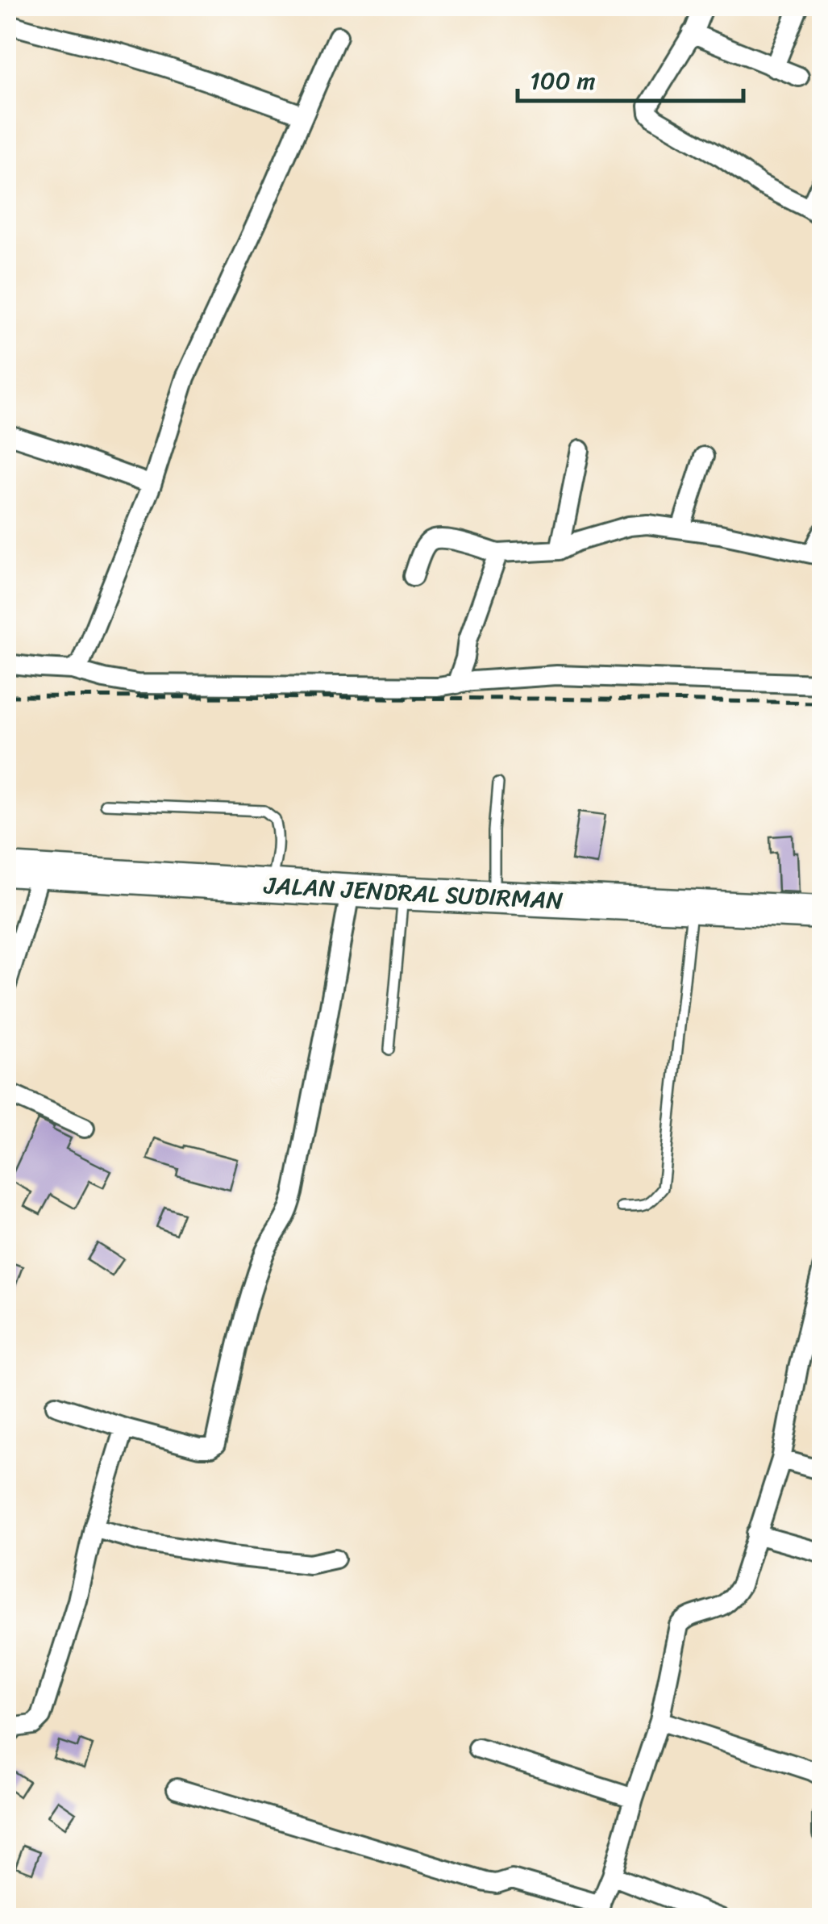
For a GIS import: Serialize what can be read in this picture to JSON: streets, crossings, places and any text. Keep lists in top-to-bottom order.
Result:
{
  "streets": {
    "highway": ["JALAN JENDRAL SUDIRMAN"]
  },
  "scale_bar": "100 m"
}
